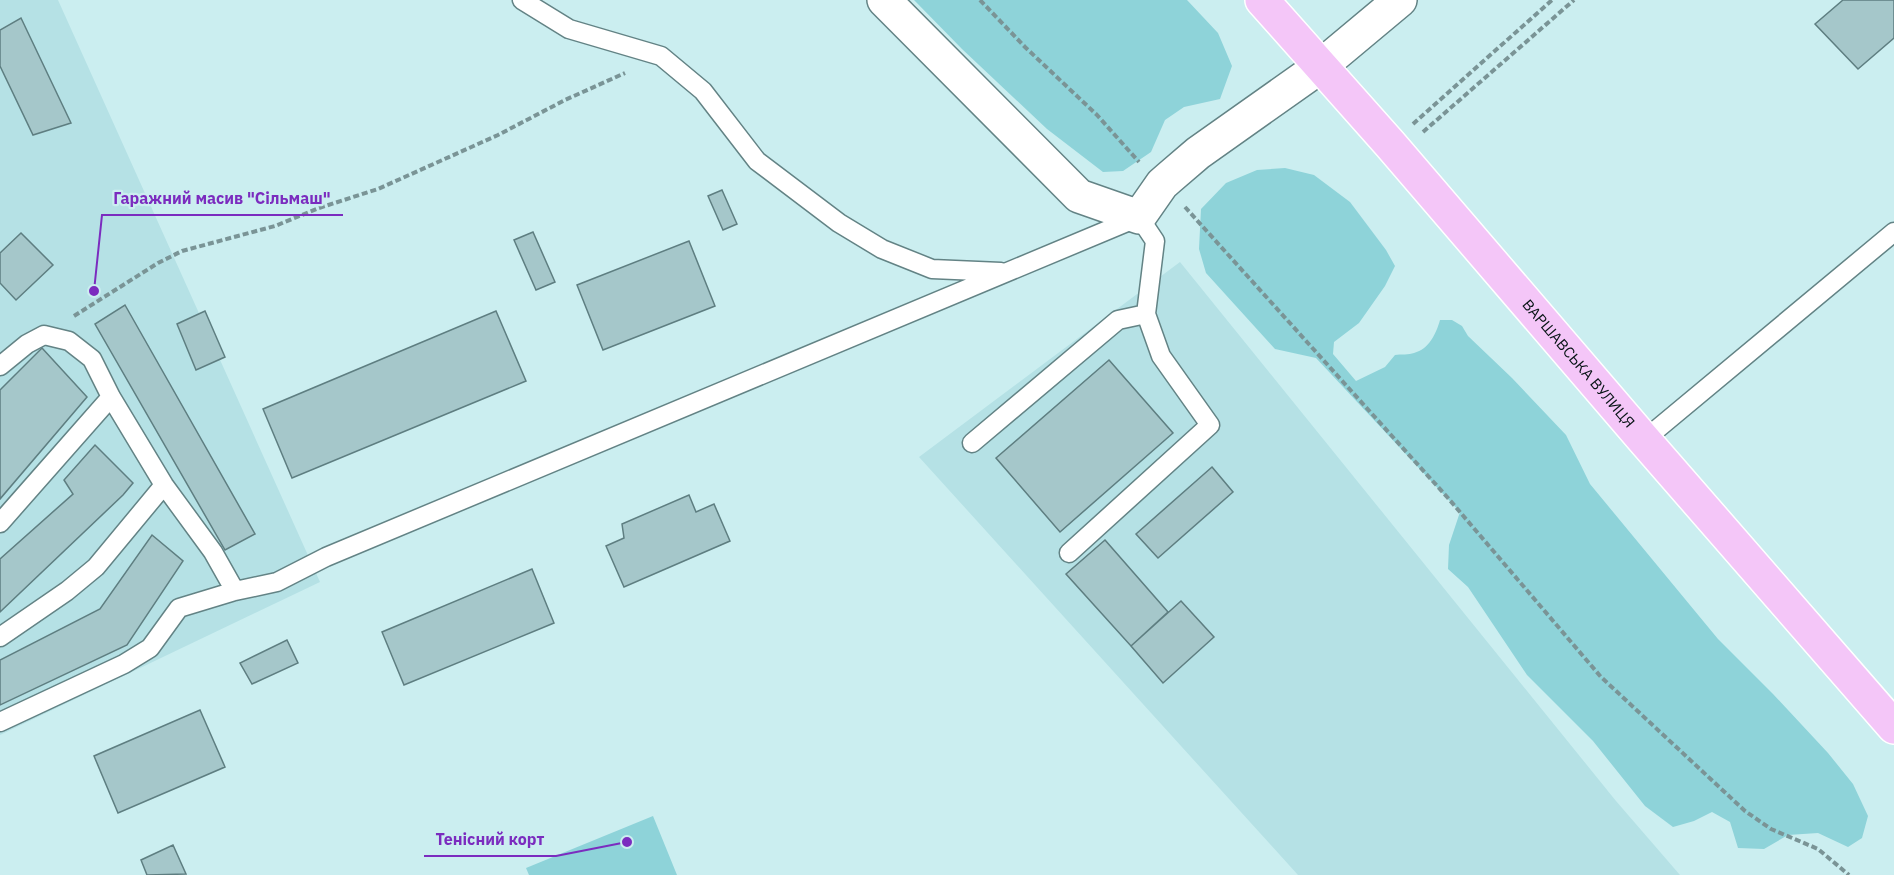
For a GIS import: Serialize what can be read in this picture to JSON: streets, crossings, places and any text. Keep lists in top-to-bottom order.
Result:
{
  "streets": {
    "highway": ["ВАРШАВСЬКА ВУЛИЦЯ"]
  },
  "places": ["Гаражний масив \"Сільмаш\"", "Тенісний корт"]
}
